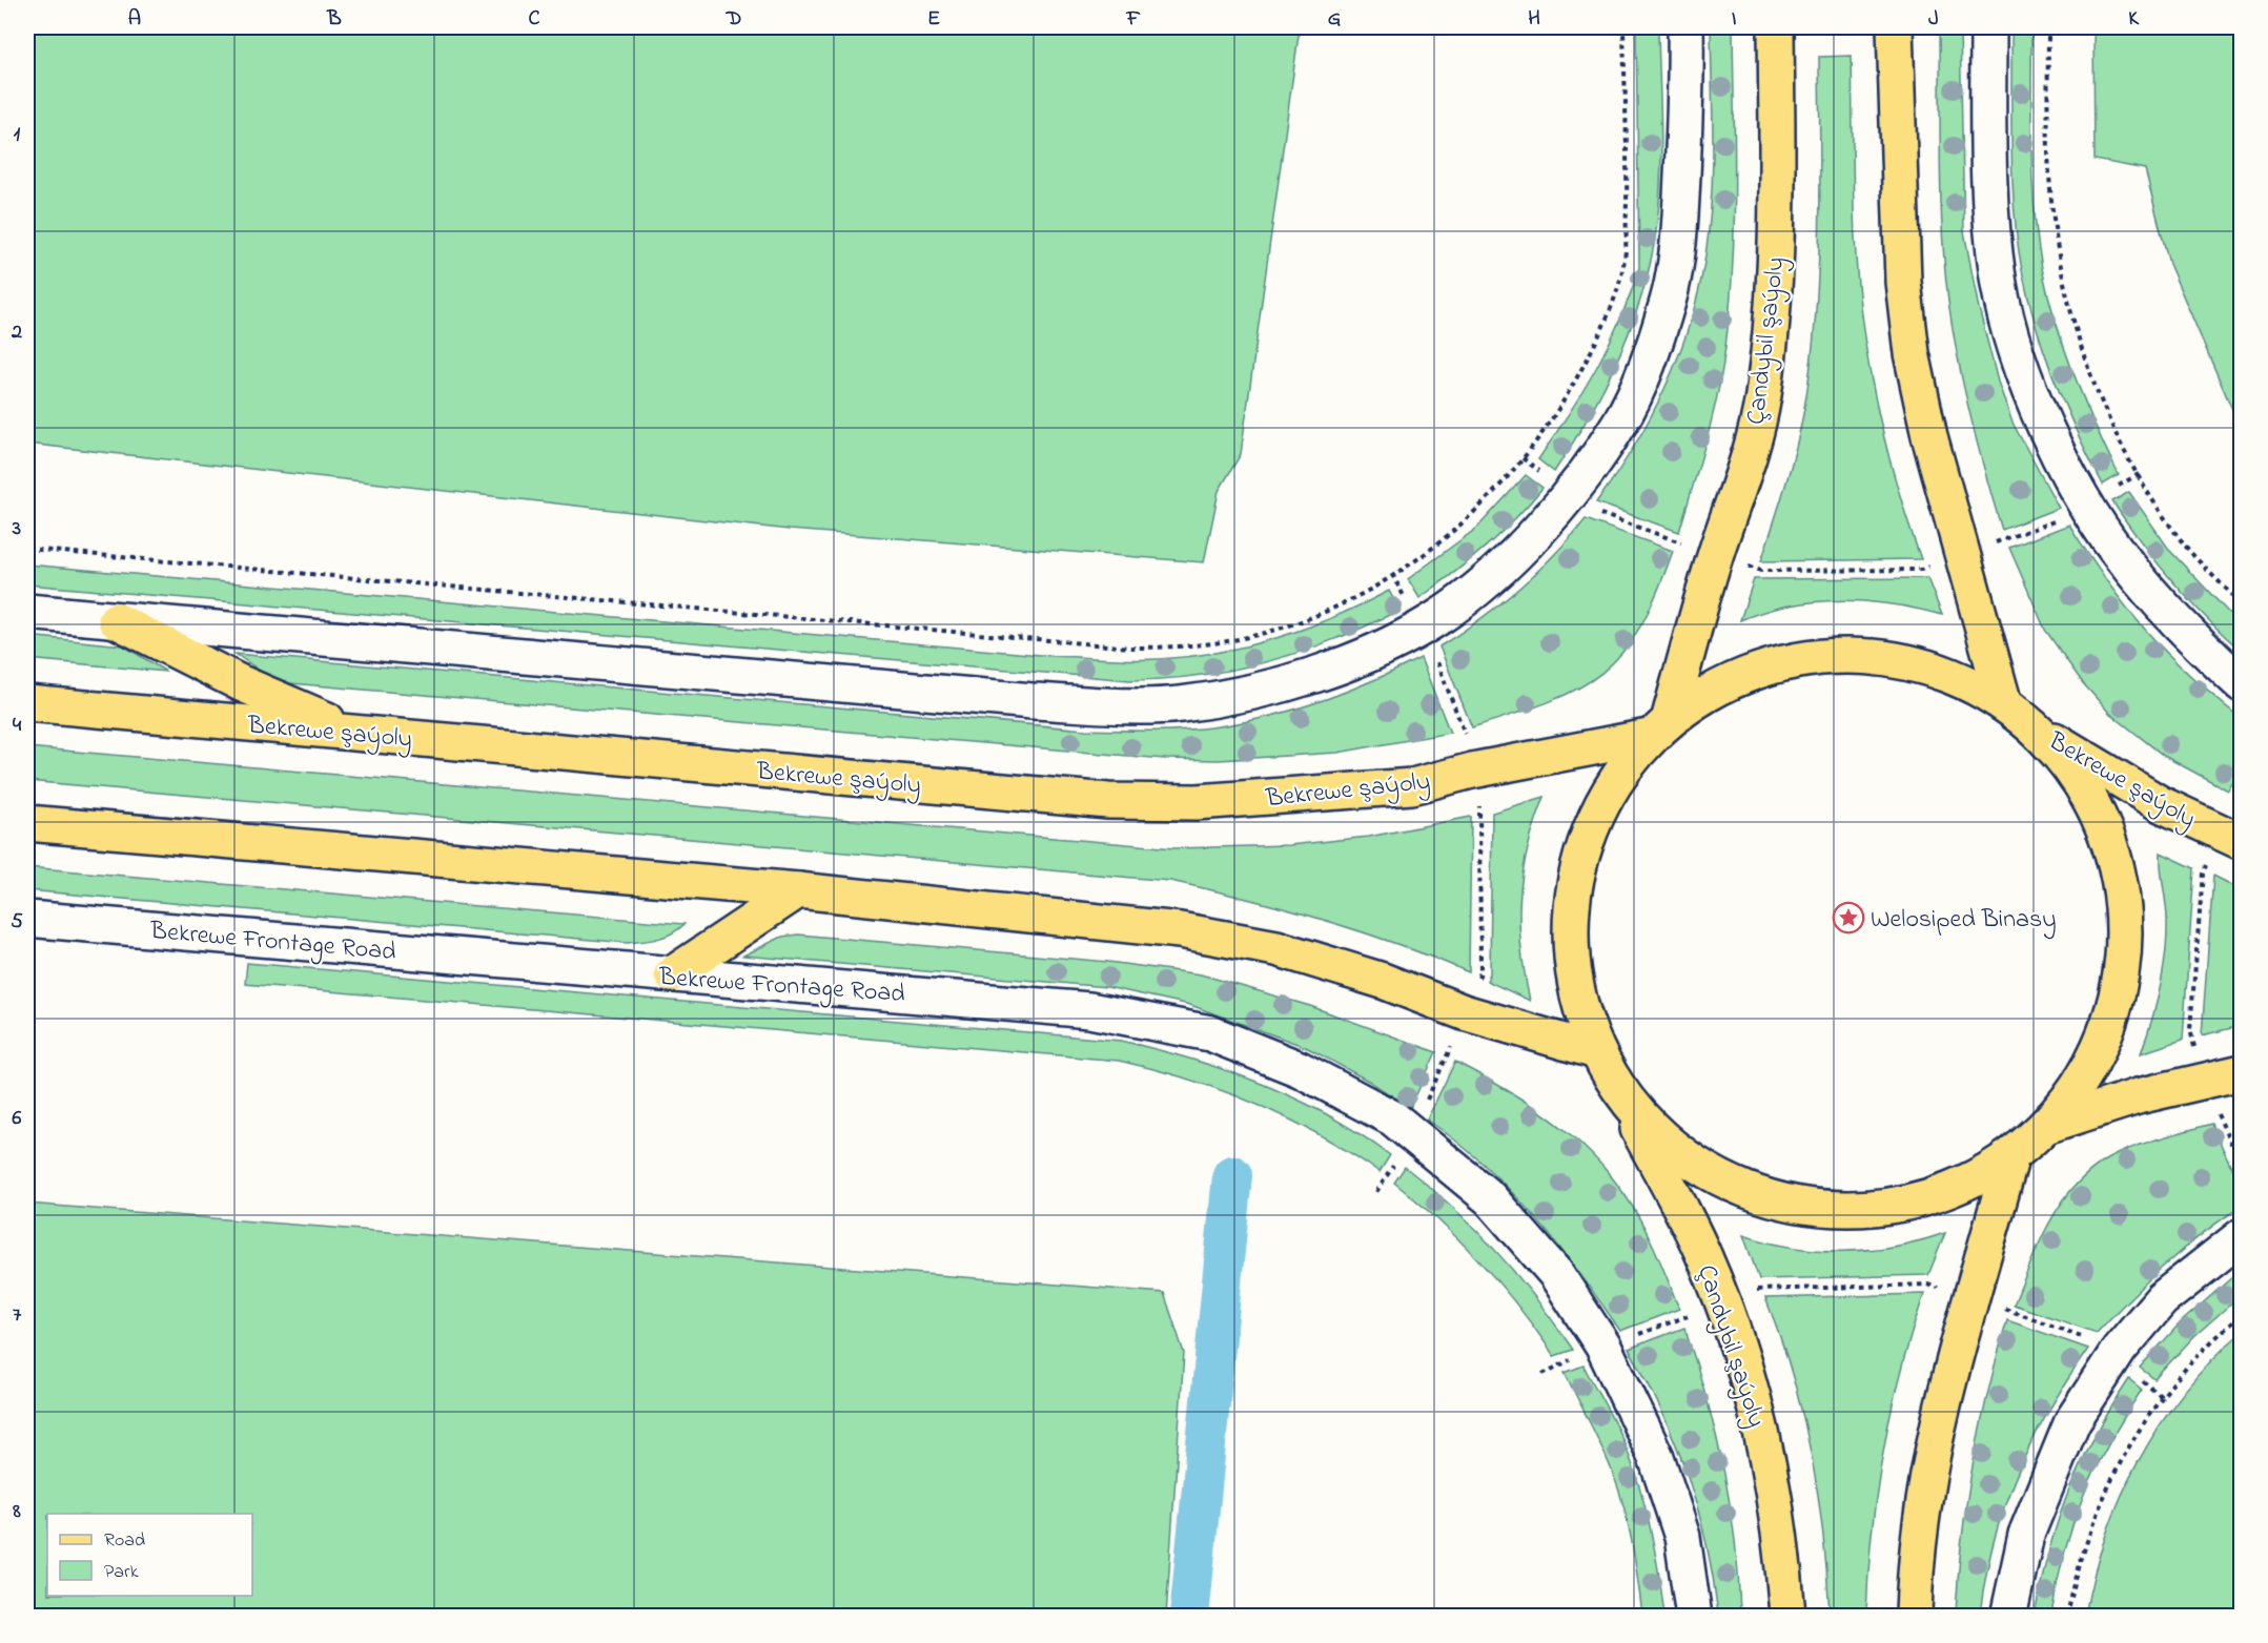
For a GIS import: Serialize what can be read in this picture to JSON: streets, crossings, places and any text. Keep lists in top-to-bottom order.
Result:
{
  "streets": {
    "main road": ["Çandybil şaýoly", "Bekrewe şaýoly"],
    "street": ["Bekrewe Frontage Road"]
  },
  "crossings": [
    ["Çandybil şaýoly", "Bekrewe şaýoly"]
  ],
  "places": {
    "place": ["Welosiped Binasy"]
  },
  "legend": ["Road", "Park"],
  "grid": {
    "columns": [
      "A",
      "B",
      "C",
      "D",
      "E",
      "F",
      "G",
      "H",
      "I",
      "J",
      "K"
    ],
    "rows": [
      "1",
      "2",
      "3",
      "4",
      "5",
      "6",
      "7",
      "8"
    ]
  }
}
